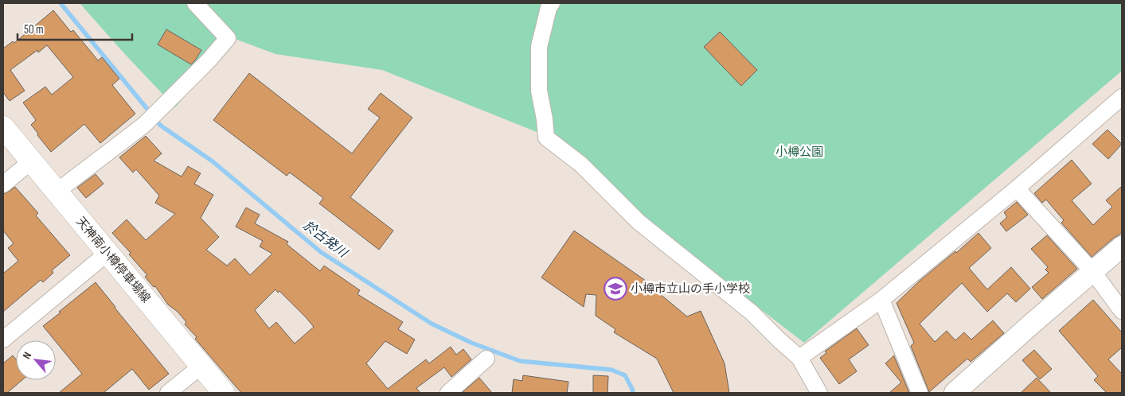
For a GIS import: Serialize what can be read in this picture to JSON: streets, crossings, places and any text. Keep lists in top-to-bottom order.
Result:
{
  "streets": {
    "main road": ["天神南小樽停車場線"]
  },
  "water": ["於古発川"],
  "parks": ["小樽公園"],
  "places": {
    "school or university": ["小樽市立山の手小学校"]
  },
  "scale_bar": "50 m",
  "north": "top left"
}
